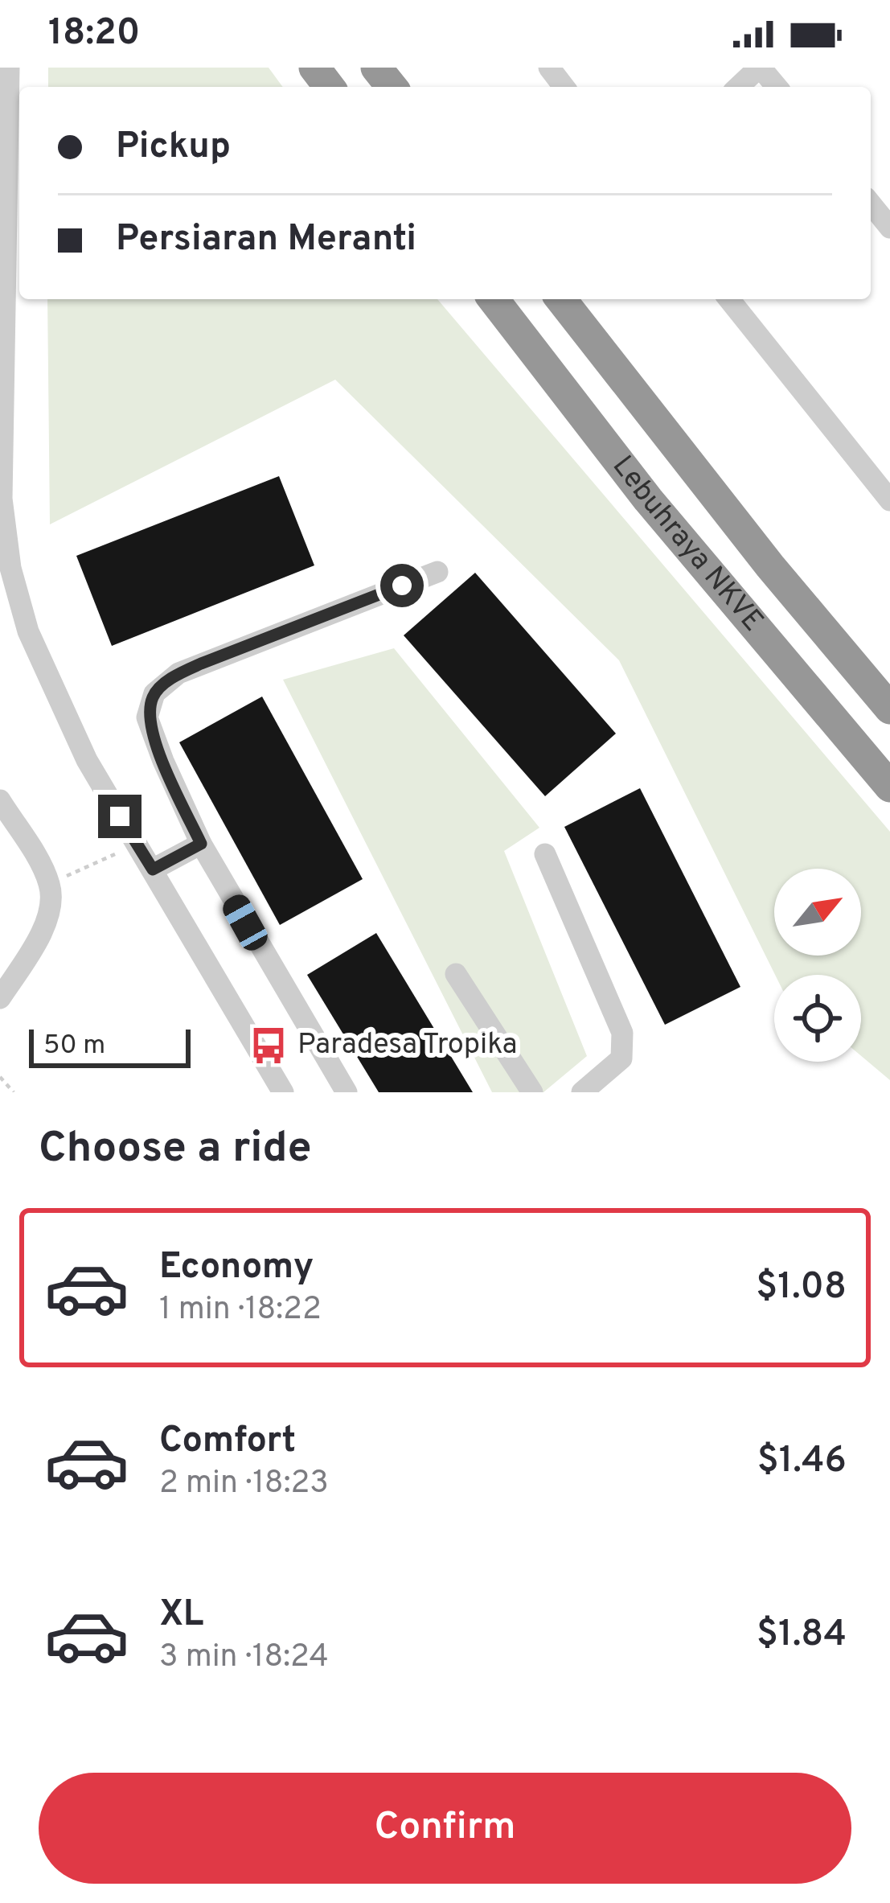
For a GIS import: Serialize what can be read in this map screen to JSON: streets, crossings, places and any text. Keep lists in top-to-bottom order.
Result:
{
  "streets": {
    "highway": ["Lebuhraya NKVE"]
  },
  "places": {
    "bus stop": ["Paradesa Tropika"]
  },
  "scale_bar": "50 m",
  "north": "top right",
  "page": {
    "status": "18:20",
    "banner": ["Pickup", "Persiaran Meranti"],
    "scale": "50 m",
    "heading": "Choose a ride",
    "list": [
      {
        "name": "Economy",
        "note": "1 min · 18:22",
        "value": "$1.08"
      },
      {
        "name": "Comfort",
        "note": "2 min · 18:23",
        "value": "$1.46"
      },
      {
        "name": "XL",
        "note": "3 min · 18:24",
        "value": "$1.84"
      }
    ],
    "buttons": "Confirm"
  }
}
